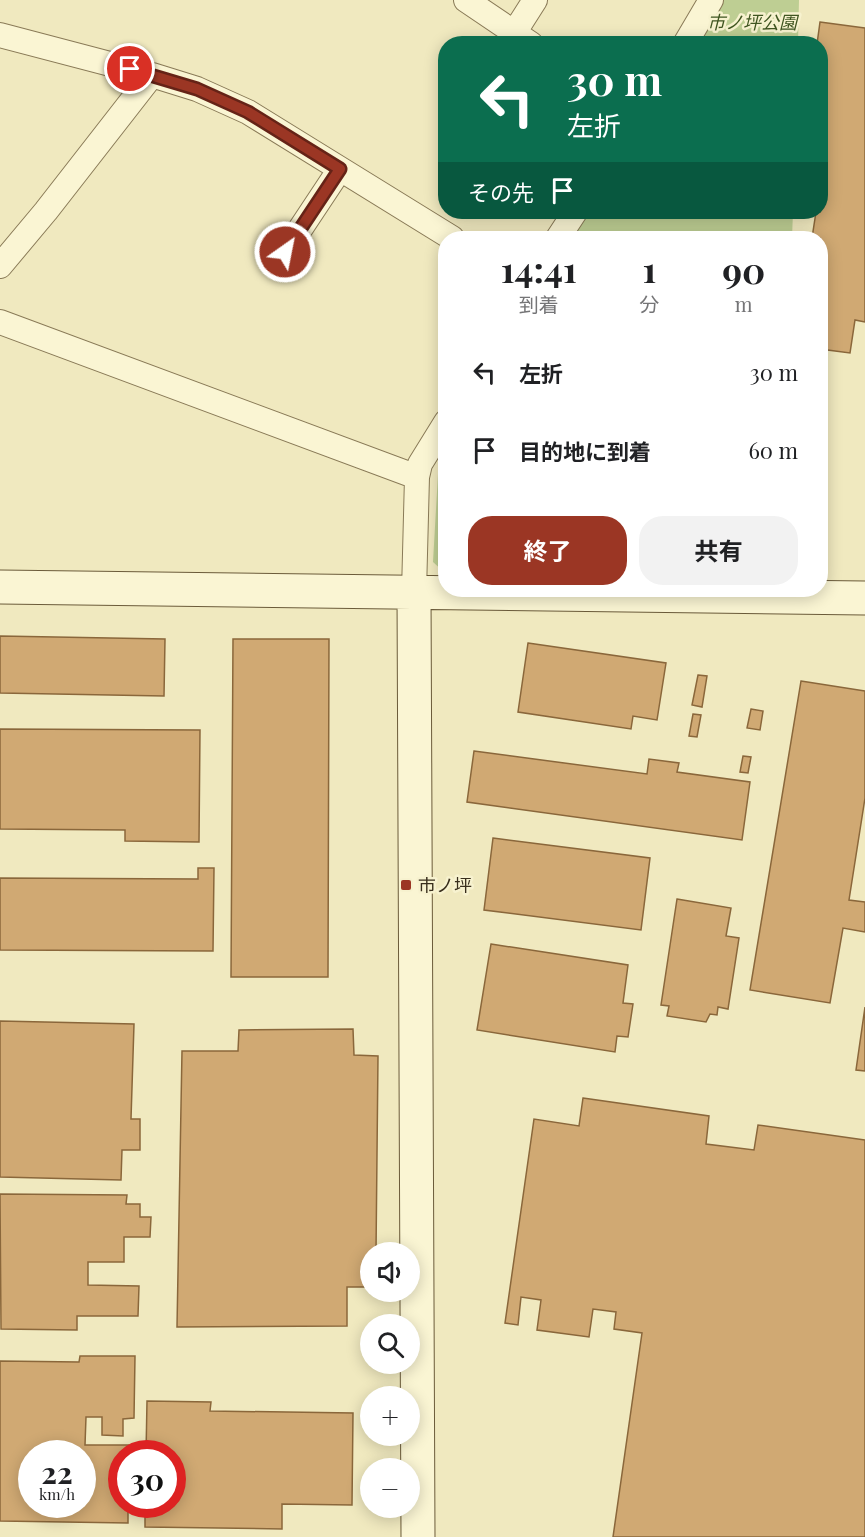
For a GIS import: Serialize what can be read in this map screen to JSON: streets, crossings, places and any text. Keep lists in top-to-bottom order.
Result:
{
  "parks": ["市ノ坪公園"],
  "places": {
    "transit": ["市ノ坪"]
  },
  "page": {
    "turn": ["30 m", "左折"],
    "then": "その先",
    "eta": [
      "14:41",
      "到着",
      "1",
      "分",
      "90",
      "m"
    ],
    "list": [
      {
        "name": "左折",
        "value": "30 m"
      },
      {
        "name": "目的地に到着",
        "value": "60 m"
      }
    ],
    "buttons": ["終了", "共有"],
    "map_buttons": ["+", "−"],
    "speed": "22 km/h",
    "limit": "30"
  }
}
